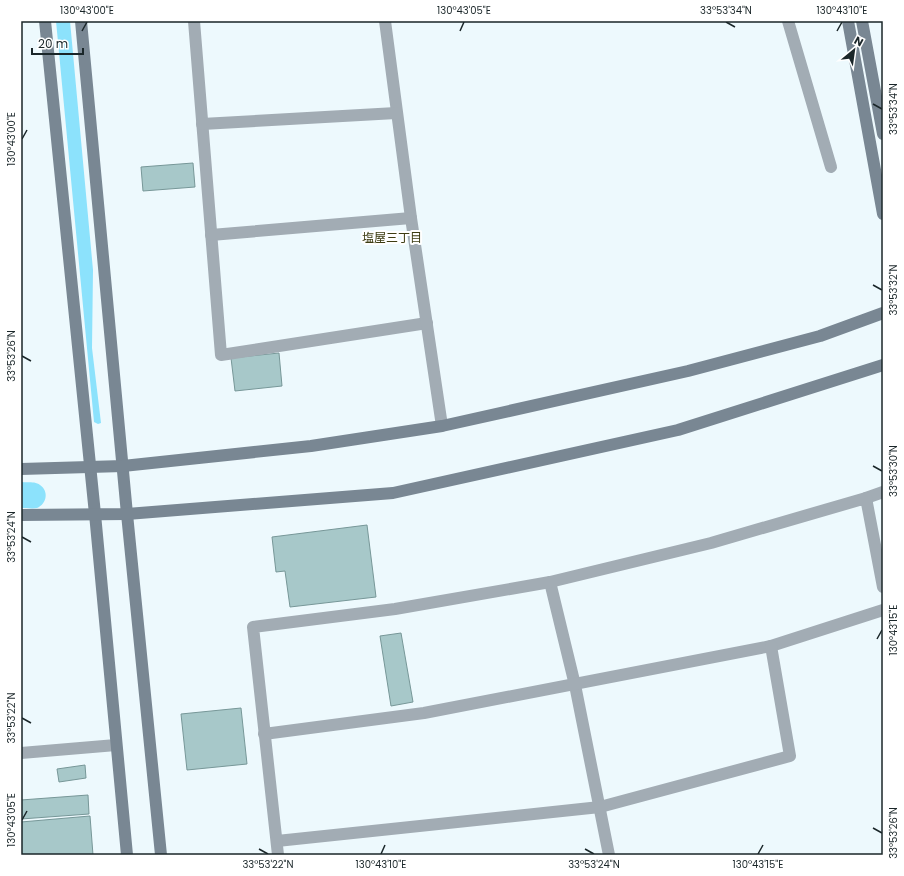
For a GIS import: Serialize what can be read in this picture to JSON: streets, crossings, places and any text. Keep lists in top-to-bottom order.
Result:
{
  "districts": ["塩屋三丁目"],
  "scale_bar": "20 m",
  "north": "top right",
  "coordinates": [
    "130°43'00\"E",
    "130°43'05\"E",
    "33°53'34\"N",
    "130°43'10\"E",
    "33°53'32\"N",
    "33°53'26\"N",
    "33°53'30\"N",
    "33°53'24\"N",
    "130°43'15\"E",
    "33°53'22\"N"
  ]
}
